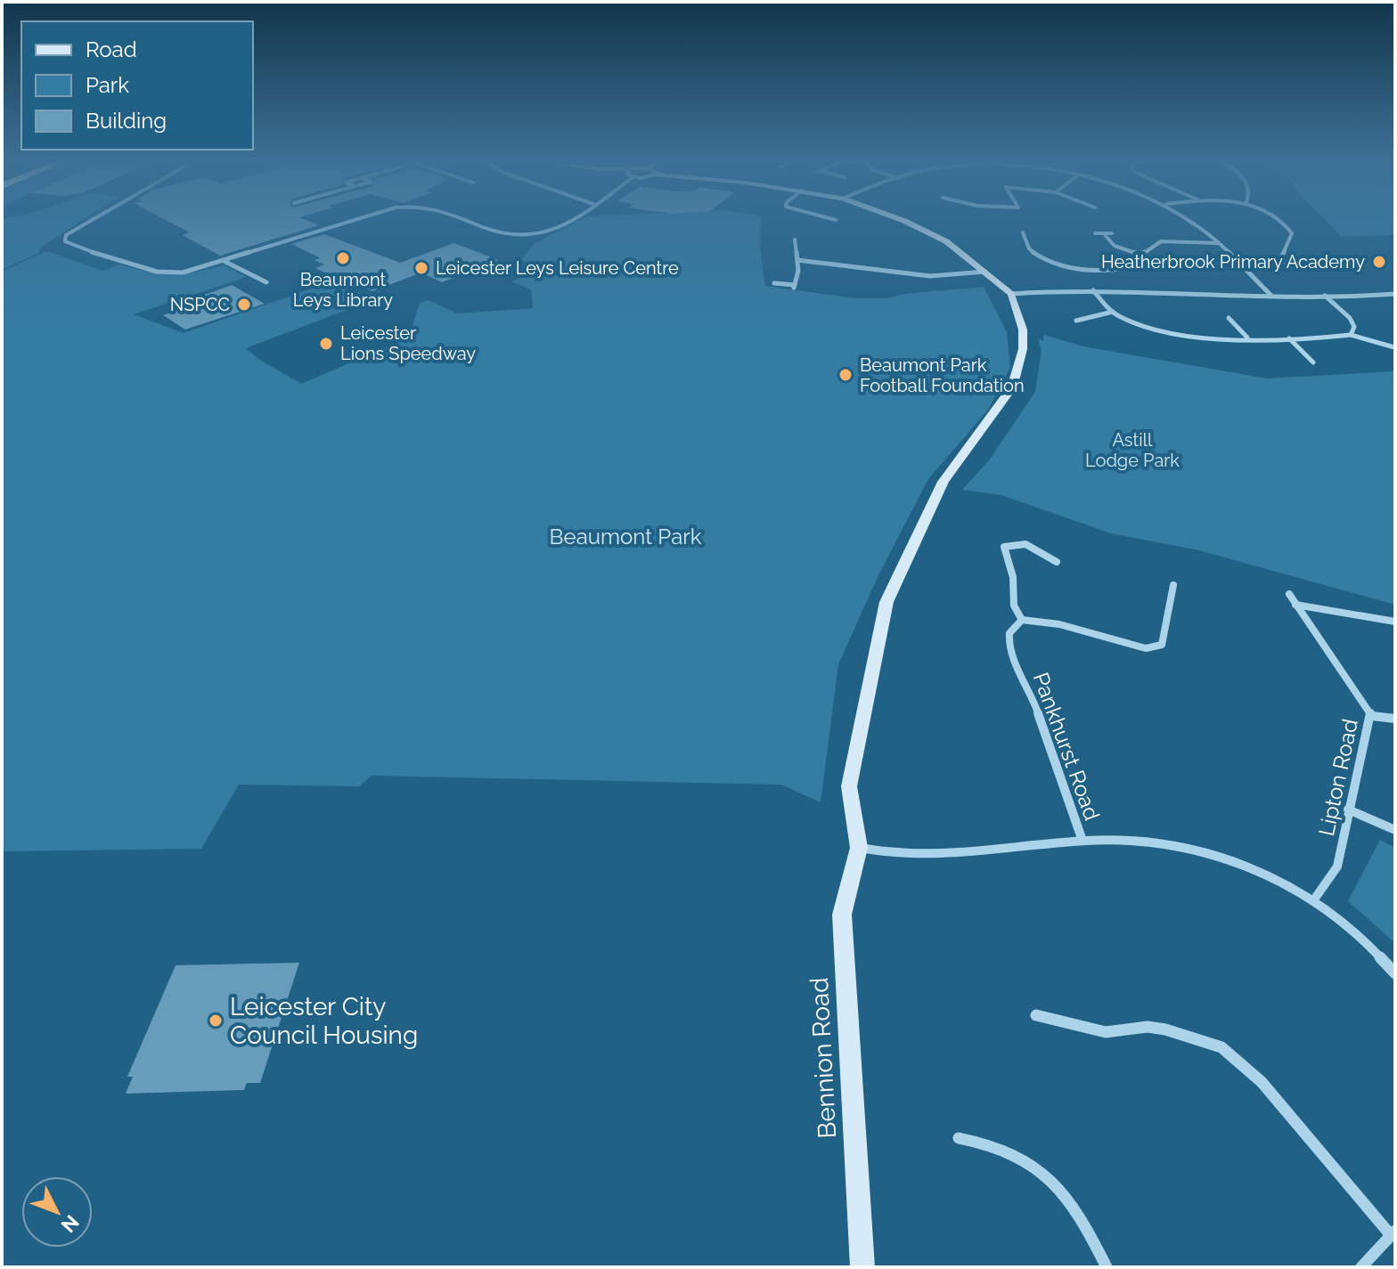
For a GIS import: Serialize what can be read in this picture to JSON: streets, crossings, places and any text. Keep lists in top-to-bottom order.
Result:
{
  "streets": {
    "street": ["Pankhurst Road", "Lipton Road", "Bennion Road"]
  },
  "parks": ["Astill Lodge Park", "Beaumont Park"],
  "places": [
    "Beaumont Leys Library",
    "Heatherbrook Primary Academy",
    "Leicester Leys Leisure Centre",
    "NSPCC",
    "Leicester Lions Speedway",
    "Beaumont Park Football Foundation",
    "Leicester City Council Housing"
  ],
  "legend": ["Road", "Park", "Building"],
  "north": "bottom right"
}
